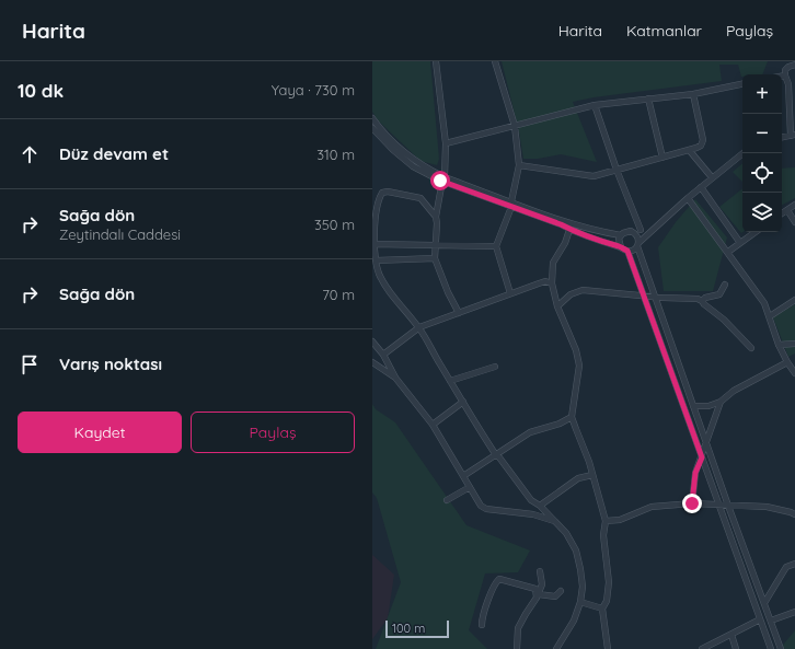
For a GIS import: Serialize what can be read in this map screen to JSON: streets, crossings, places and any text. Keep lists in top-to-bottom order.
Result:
{
  "scale_bar": "100 m",
  "page": {
    "header": "Harita",
    "nav": ["Harita", "Katmanlar", "Paylaş"],
    "heading": ["10 dk", "Yaya · 730 m"],
    "map_buttons": ["+", "−"],
    "list": [
      ["Düz devam et", "310 m"],
      ["Sağa dön", "Zeytindalı Caddesi", "350 m"],
      ["Sağa dön", "70 m"],
      "Varış noktası"
    ],
    "buttons": ["Kaydet", "Paylaş"],
    "scale": "100 m"
  }
}
